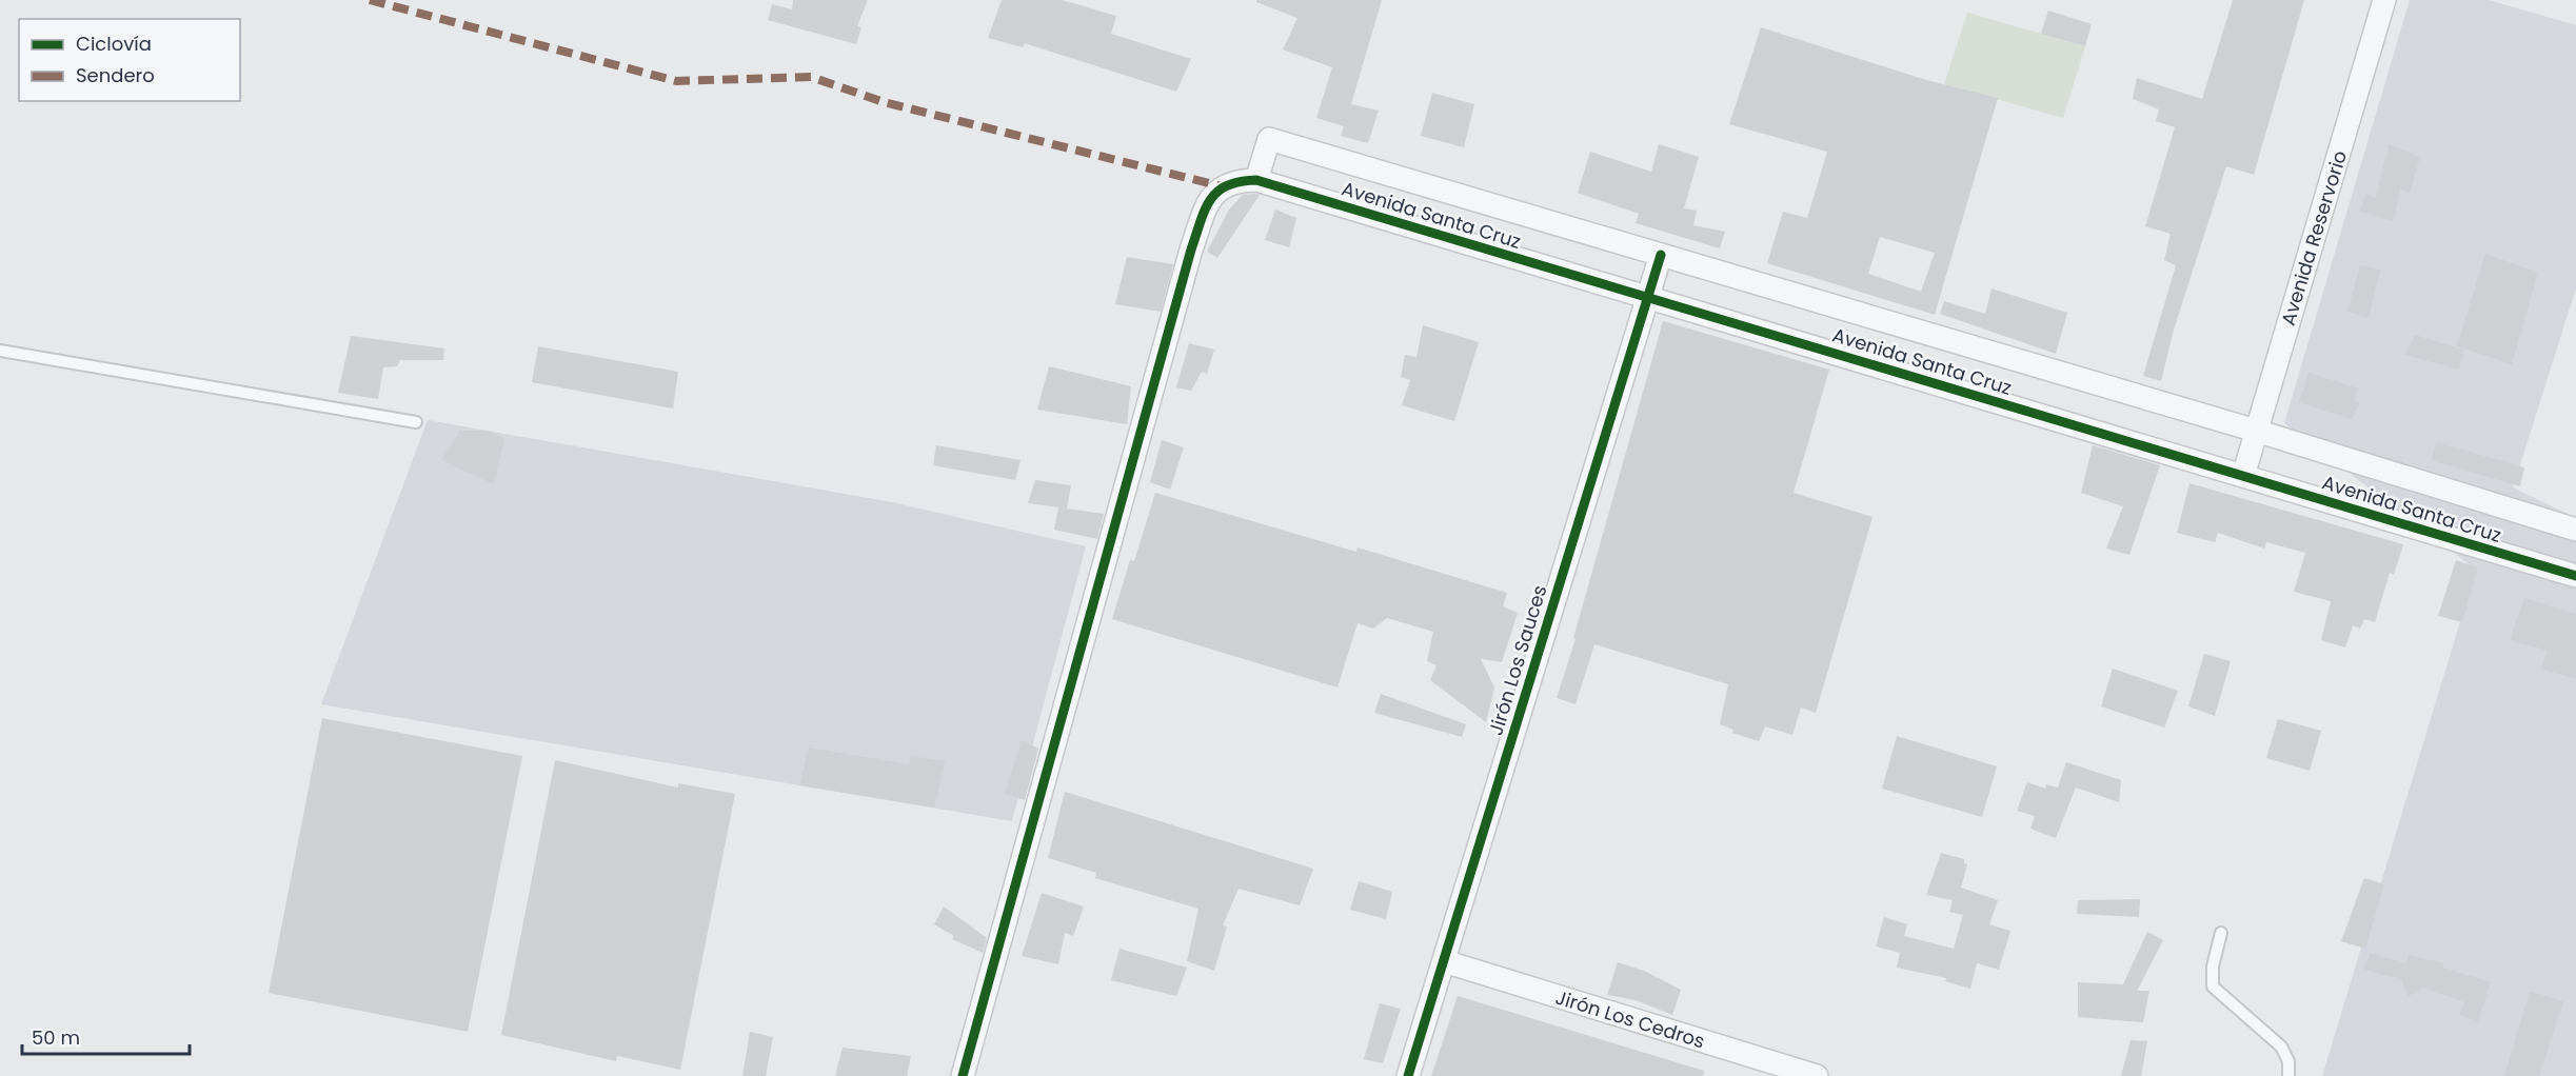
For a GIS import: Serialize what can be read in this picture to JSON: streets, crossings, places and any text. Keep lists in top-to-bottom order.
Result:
{
  "streets": {
    "street": [
      "Avenida Santa Cruz",
      "Avenida Reservorio",
      "Jirón Los Sauces",
      "Jirón Los Cedros"
    ]
  },
  "crossings": [
    ["Avenida Santa Cruz", "Avenida Reservorio"],
    ["Avenida Santa Cruz", "Jirón Los Sauces"],
    ["Jirón Los Sauces", "Jirón Los Cedros"]
  ],
  "legend": ["Ciclovía", "Sendero"],
  "scale_bar": "50 m"
}
